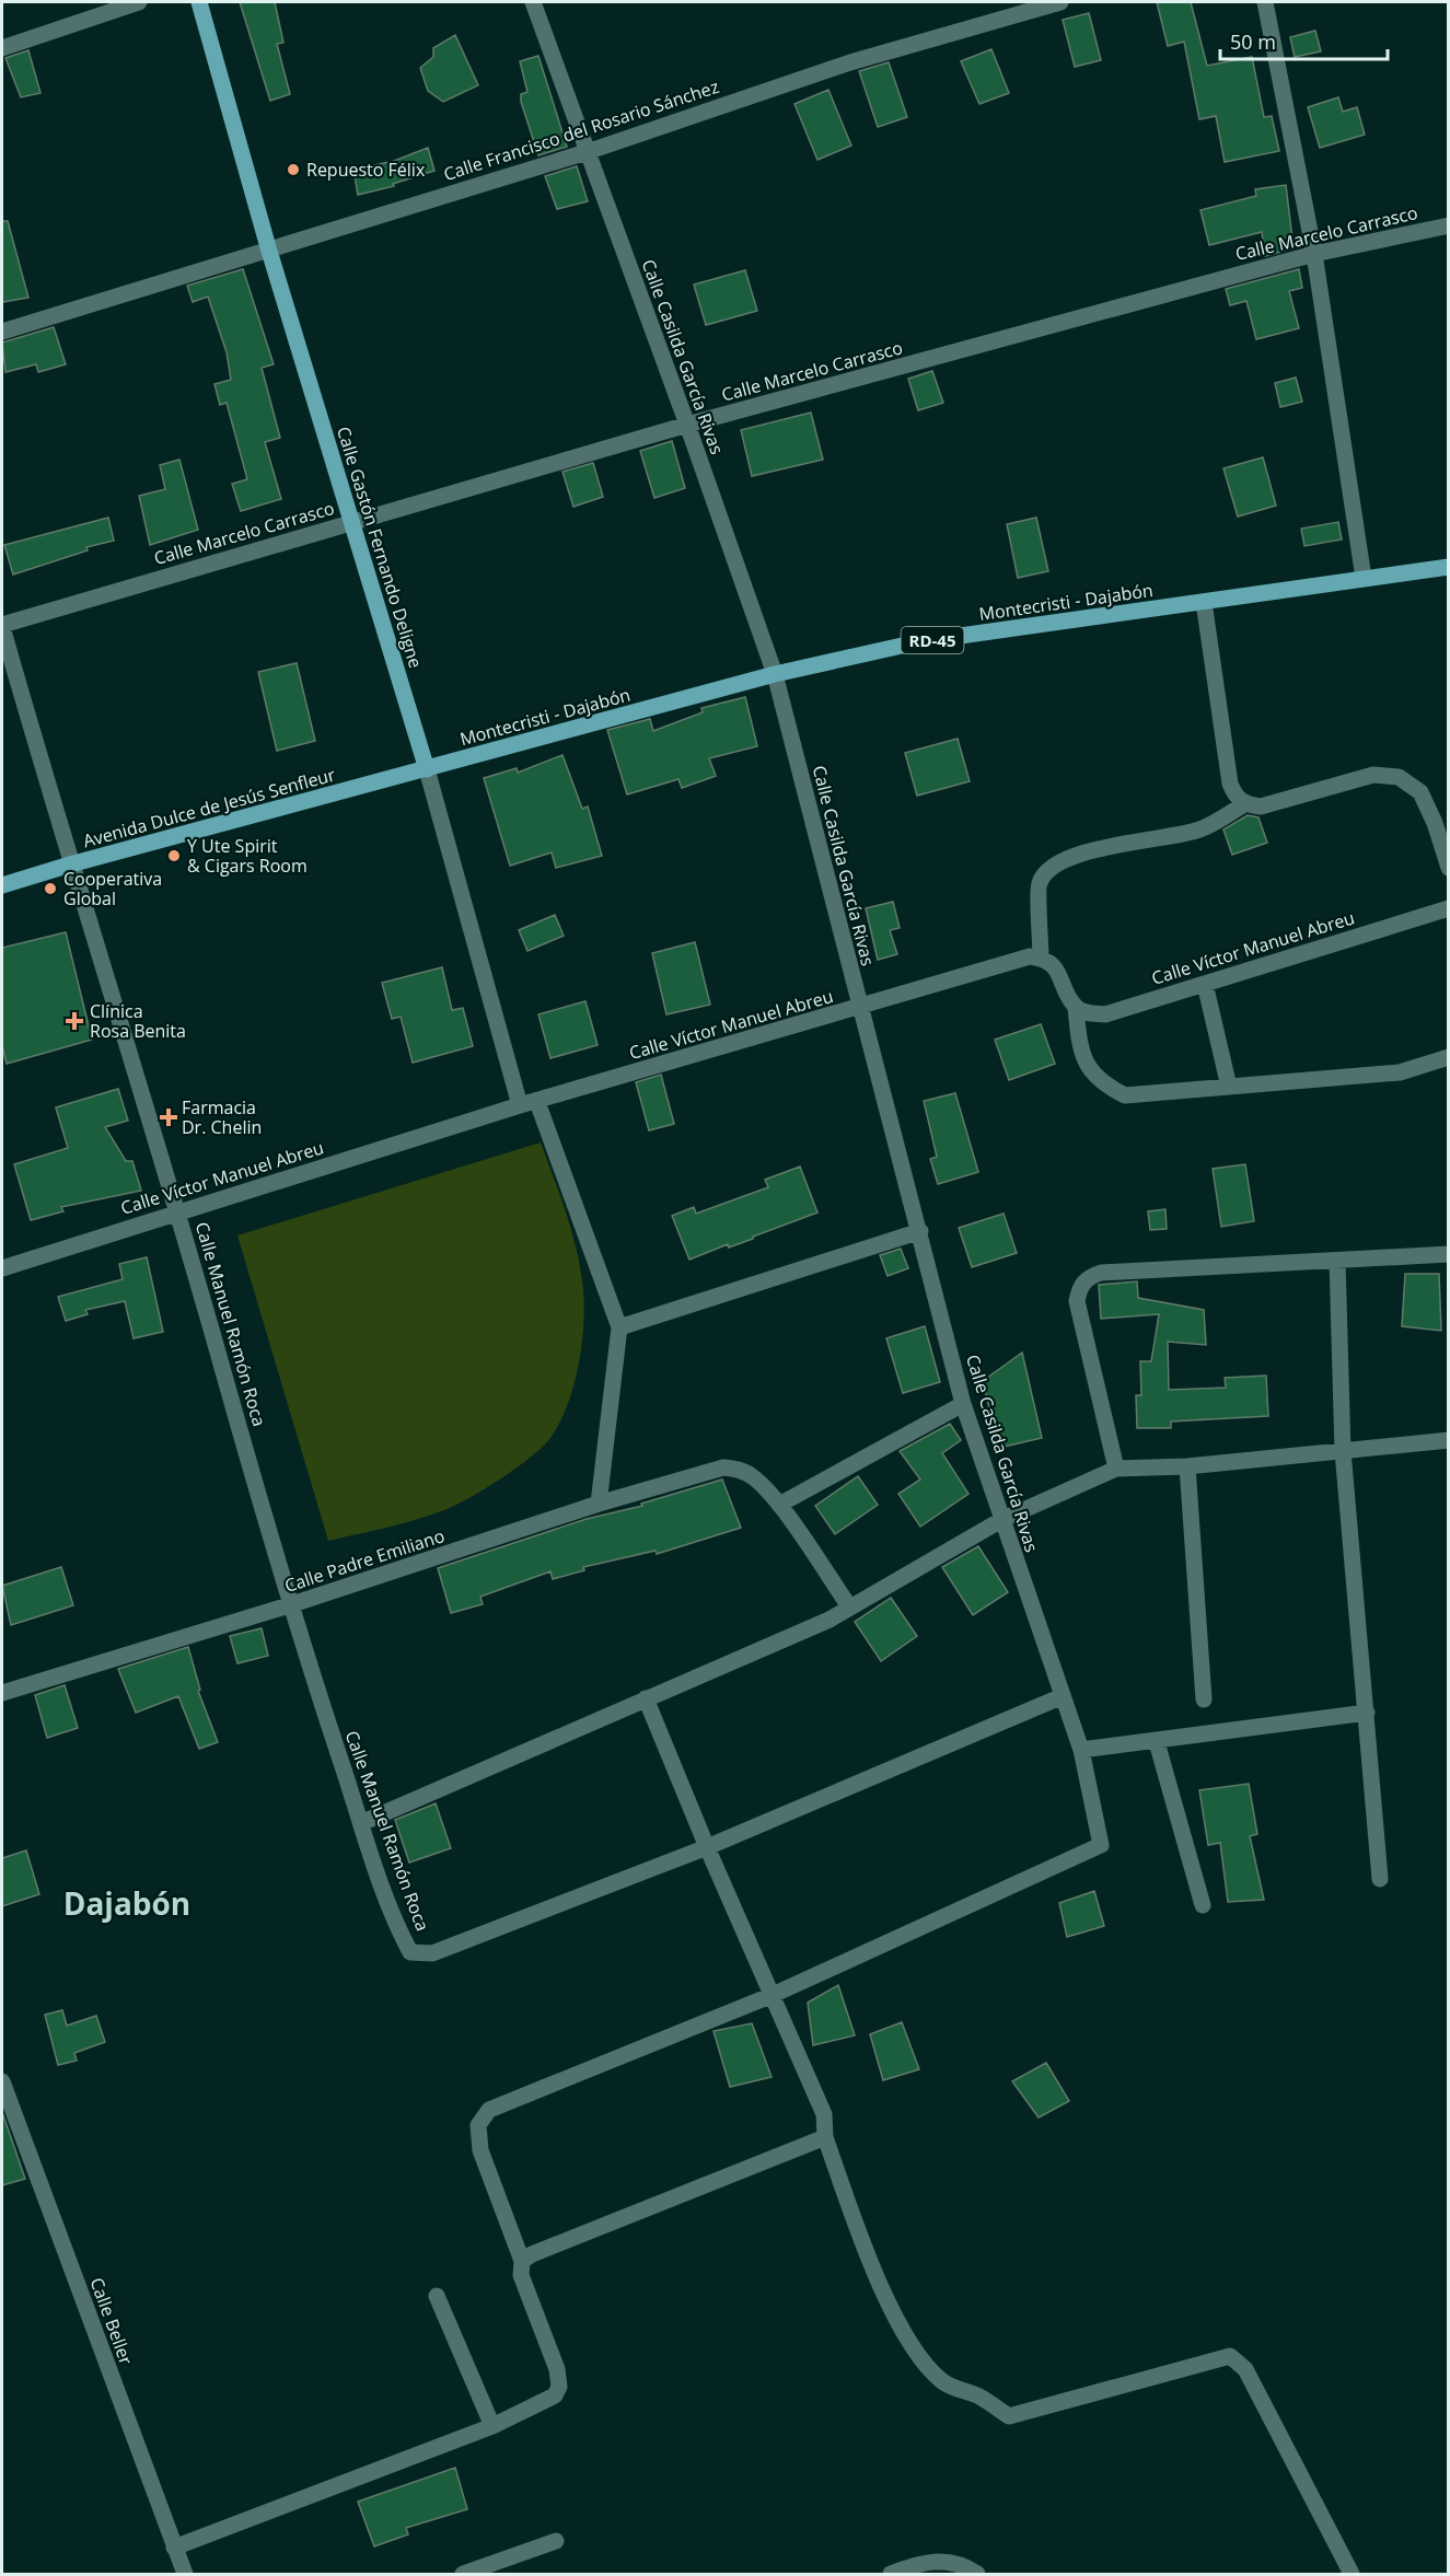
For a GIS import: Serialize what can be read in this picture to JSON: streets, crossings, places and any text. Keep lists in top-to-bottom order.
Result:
{
  "streets": {
    "main road": [
      "Calle Gastón Fernando Deligne",
      "Montecristi - Dajabón",
      "RD-45",
      "Avenida Dulce de Jesús Senfleur"
    ],
    "street": [
      "Calle Francisco del Rosario Sánchez",
      "Calle Marcelo Carrasco",
      "Calle Casilda García Rivas",
      "Calle Víctor Manuel Abreu",
      "Calle Manuel Ramón Roca",
      "Calle Padre Emiliano",
      "Calle Beller"
    ]
  },
  "crossings": [
    ["Calle Francisco del Rosario Sánchez", "Calle Casilda García Rivas"],
    ["Calle Francisco del Rosario Sánchez", "Calle Gastón Fernando Deligne"],
    ["Calle Marcelo Carrasco", "Calle Casilda García Rivas"],
    ["Calle Marcelo Carrasco", "Calle Gastón Fernando Deligne"],
    ["Calle Marcelo Carrasco", "Calle Manuel Ramón Roca"],
    ["Calle Casilda García Rivas", "Montecristi - Dajabón"],
    ["Calle Casilda García Rivas", "Calle Víctor Manuel Abreu"],
    ["Calle Gastón Fernando Deligne", "Montecristi - Dajabón"],
    ["Calle Gastón Fernando Deligne", "Avenida Dulce de Jesús Senfleur"],
    ["Calle Gastón Fernando Deligne", "Calle Víctor Manuel Abreu"],
    ["Montecristi - Dajabón", "Avenida Dulce de Jesús Senfleur"],
    ["Avenida Dulce de Jesús Senfleur", "Calle Manuel Ramón Roca"],
    ["Calle Víctor Manuel Abreu", "Calle Manuel Ramón Roca"],
    ["Calle Manuel Ramón Roca", "Calle Padre Emiliano"]
  ],
  "districts": ["Dajabón"],
  "places": {
    "other": ["Repuesto Félix", "Y Ute Spirit & Cigars Room", "Cooperativa Global"],
    "health": ["Clínica Rosa Benita", "Farmacia Dr. Chelin"]
  },
  "scale_bar": "50 m"
}
